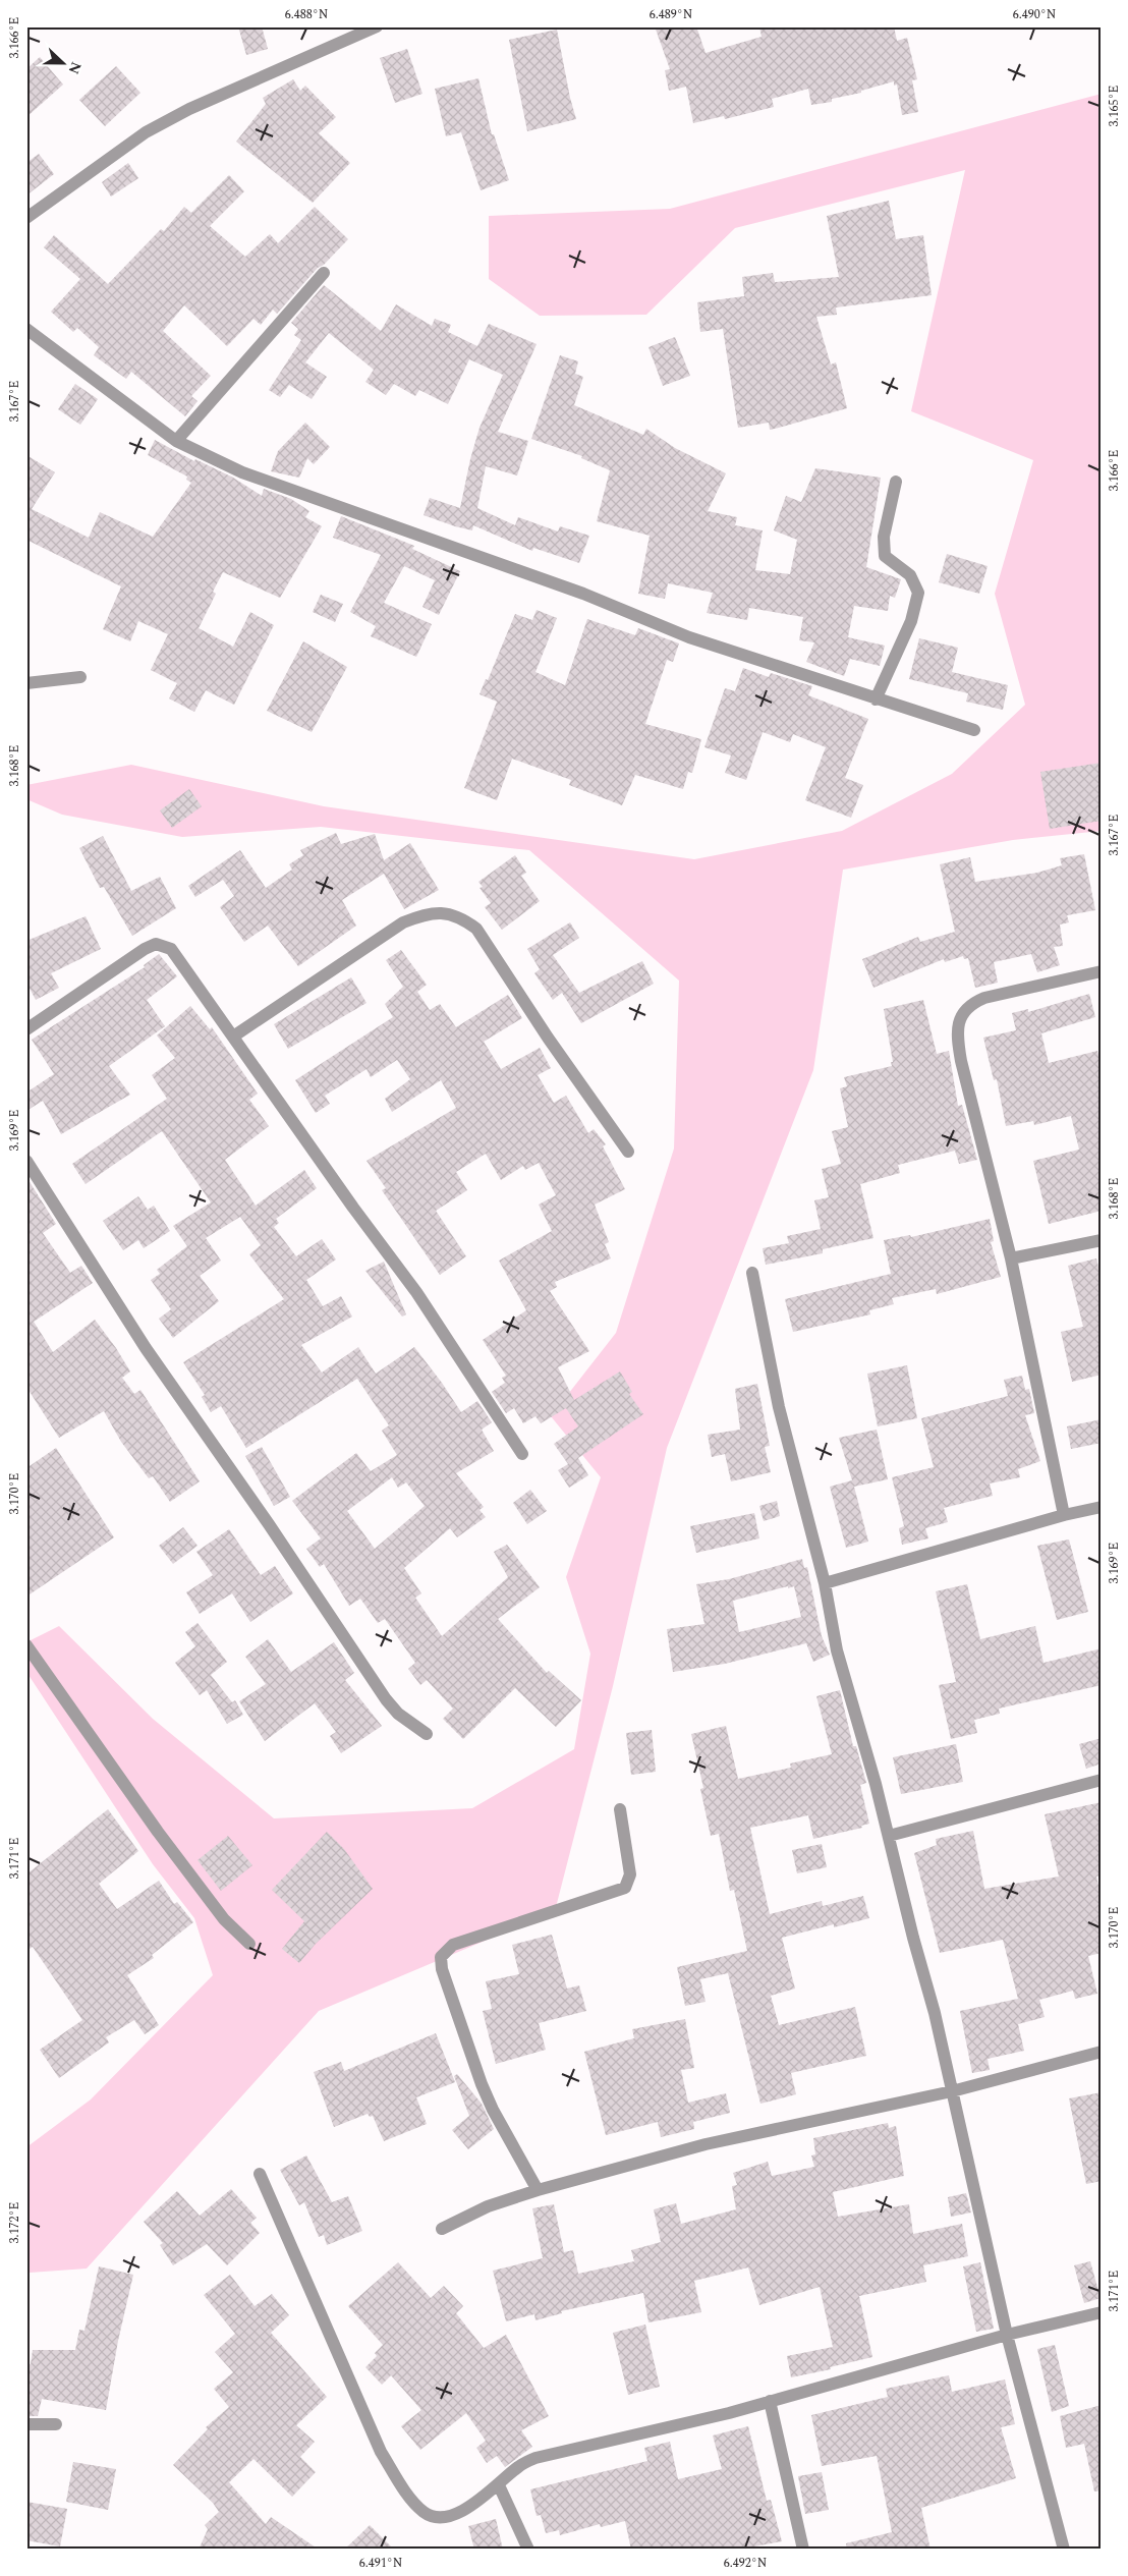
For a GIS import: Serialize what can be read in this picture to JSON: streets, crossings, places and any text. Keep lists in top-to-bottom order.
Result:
{
  "north": "right",
  "coordinates": [
    "6.488°N",
    "6.489°N",
    "6.490°N",
    "3.166°E",
    "3.165°E",
    "3.167°E",
    "3.168°E",
    "3.169°E",
    "3.170°E",
    "3.171°E",
    "3.172°E",
    "6.491°N",
    "6.492°N"
  ]
}
